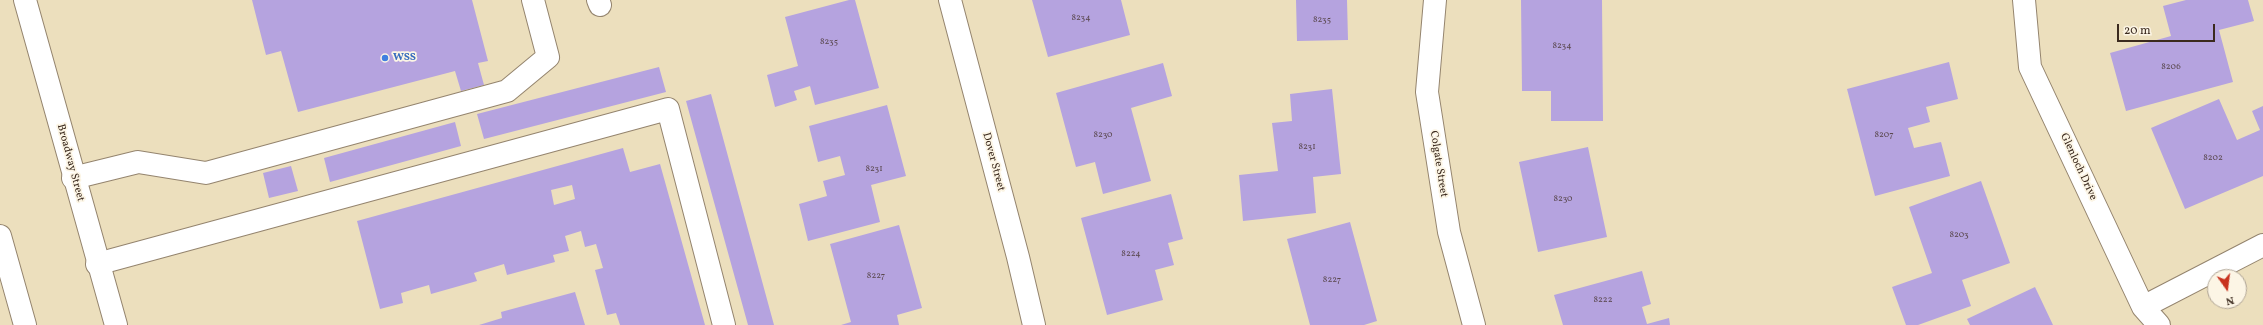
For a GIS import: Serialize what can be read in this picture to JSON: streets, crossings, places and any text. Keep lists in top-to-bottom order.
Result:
{
  "streets": {
    "street": [
      "Dover Street",
      "Broadway Street",
      "Colgate Street",
      "Glenloch Drive"
    ]
  },
  "places": ["WSS"],
  "house_numbers": [
    "8234",
    "8235",
    "8235",
    "8234",
    "8206",
    "8230",
    "8207",
    "8231",
    "8202",
    "8231",
    "8230",
    "8203",
    "8224",
    "8227",
    "8227",
    "8222"
  ],
  "scale_bar": "20 m",
  "north": "bottom"
}
